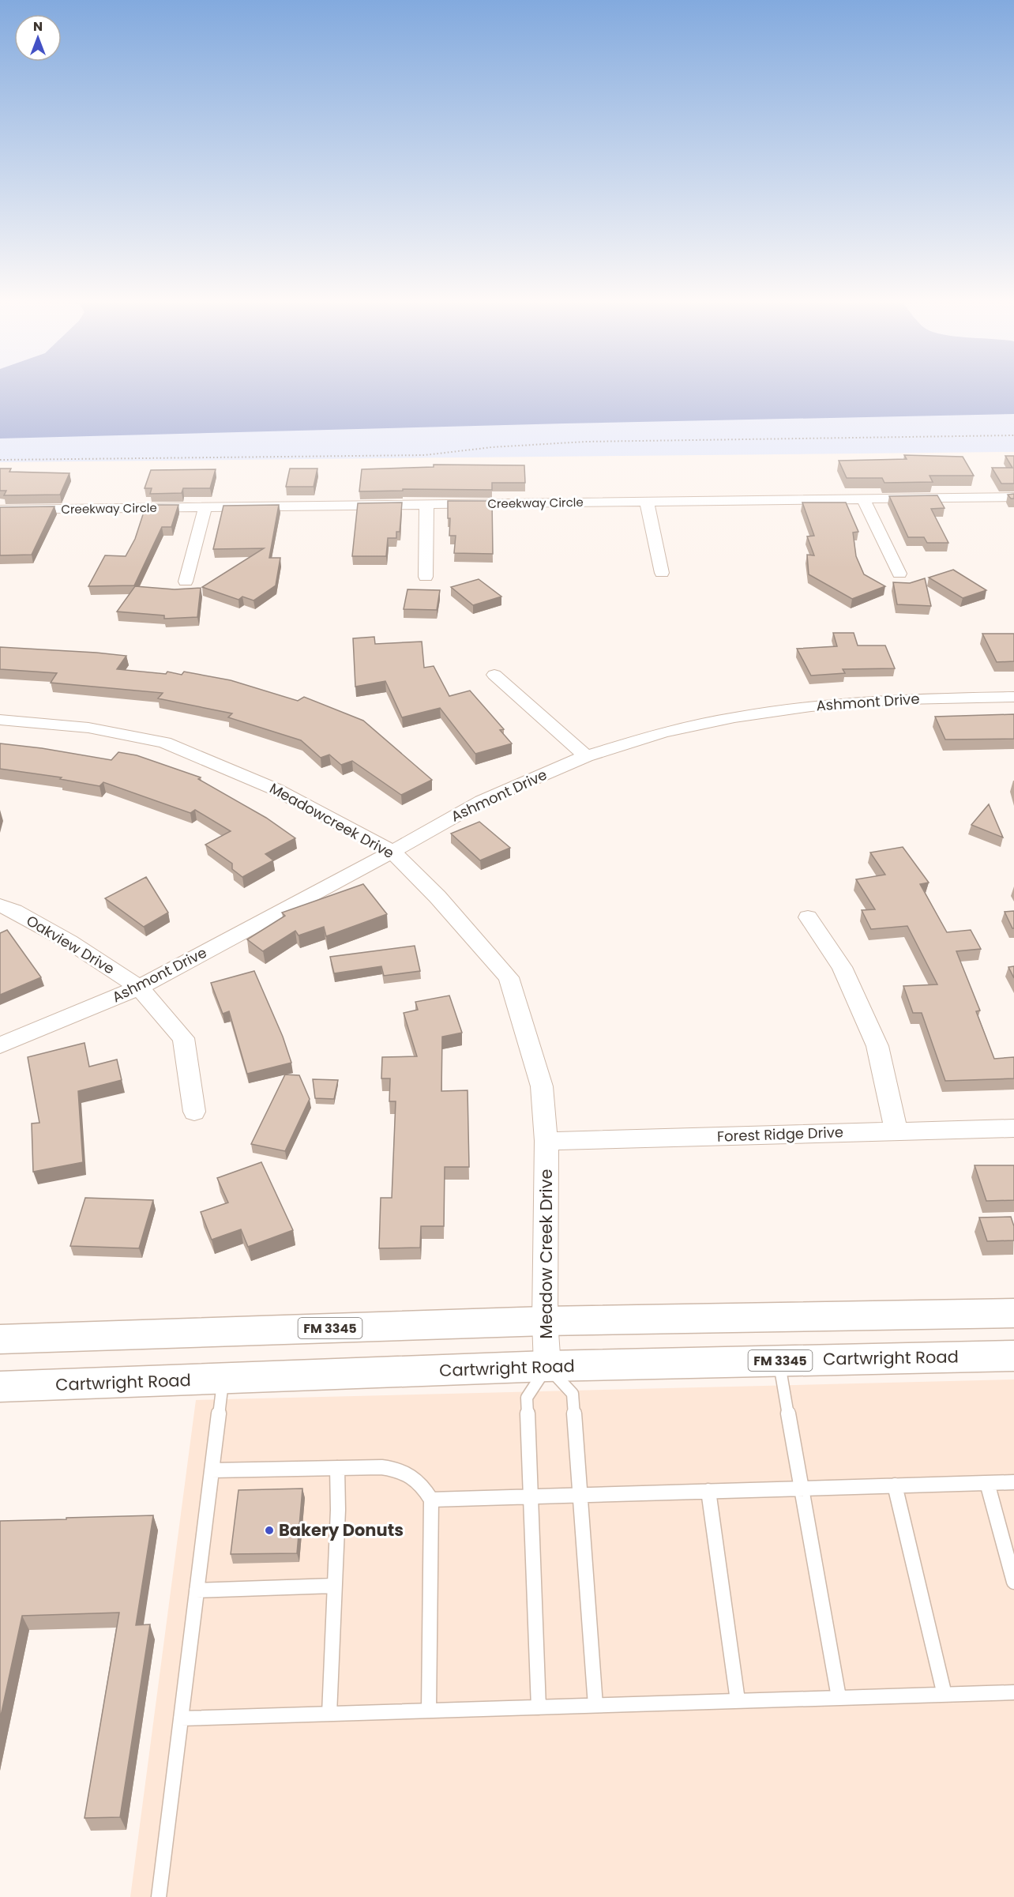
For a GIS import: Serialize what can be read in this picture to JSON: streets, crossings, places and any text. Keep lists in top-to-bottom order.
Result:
{
  "streets": {
    "main road": ["FM 3345", "Cartwright Road"],
    "street": [
      "Creekway Circle",
      "Ashmont Drive",
      "Meadowcreek Drive",
      "Oakview Drive",
      "Forest Ridge Drive",
      "Meadow Creek Drive"
    ]
  },
  "crossings": [
    ["Ashmont Drive", "Meadowcreek Drive"],
    ["Ashmont Drive", "Oakview Drive"],
    ["Meadowcreek Drive", "Forest Ridge Drive"],
    ["Meadowcreek Drive", "Meadow Creek Drive"],
    ["Forest Ridge Drive", "Meadow Creek Drive"],
    ["Meadow Creek Drive", "FM 3345"],
    ["Meadow Creek Drive", "Cartwright Road"]
  ],
  "places": ["Bakery Donuts"],
  "north": "top"
}
